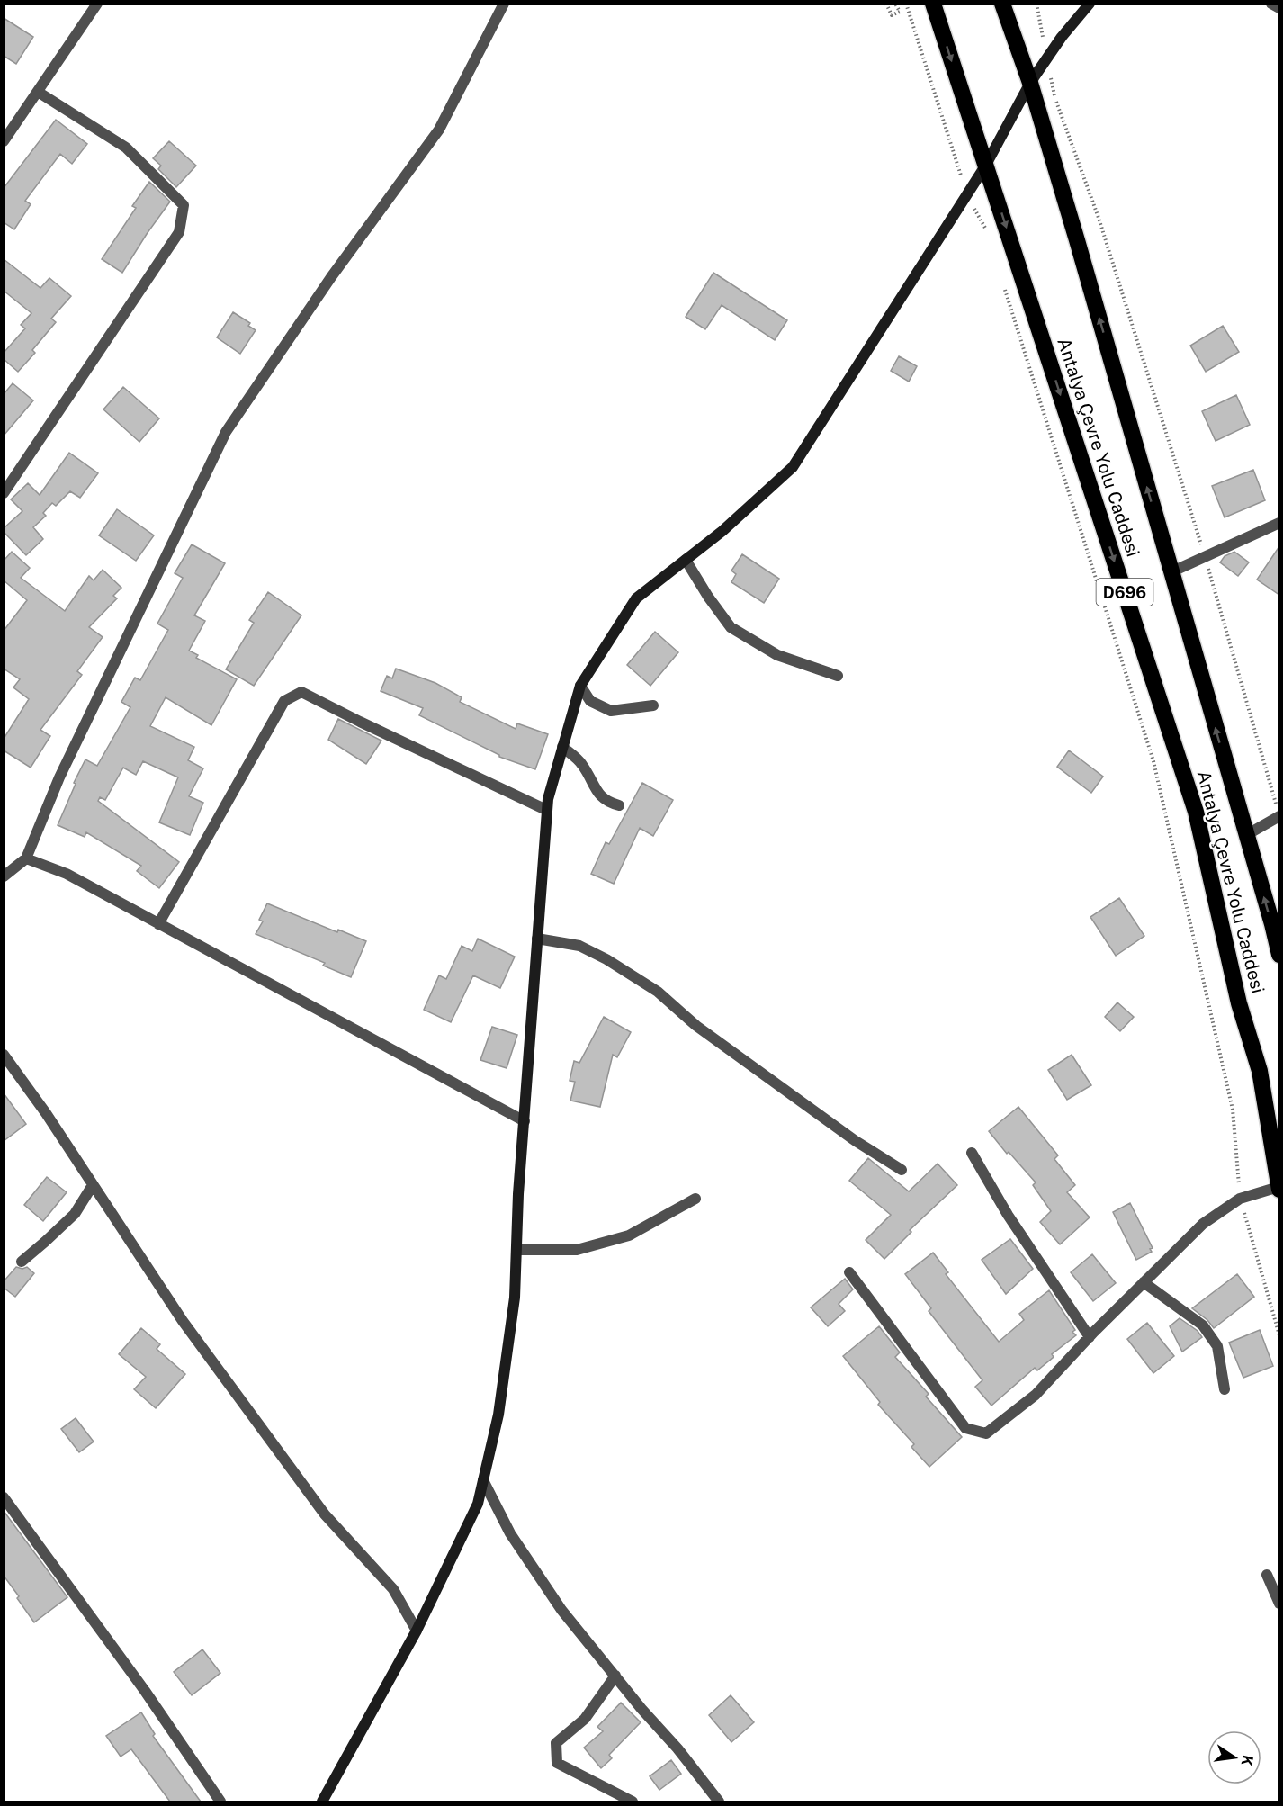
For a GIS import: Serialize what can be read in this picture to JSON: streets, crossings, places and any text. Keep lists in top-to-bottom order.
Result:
{
  "streets": {
    "highway": ["Antalya Çevre Yolu Caddesi", "D696"]
  },
  "north": "right"
}
